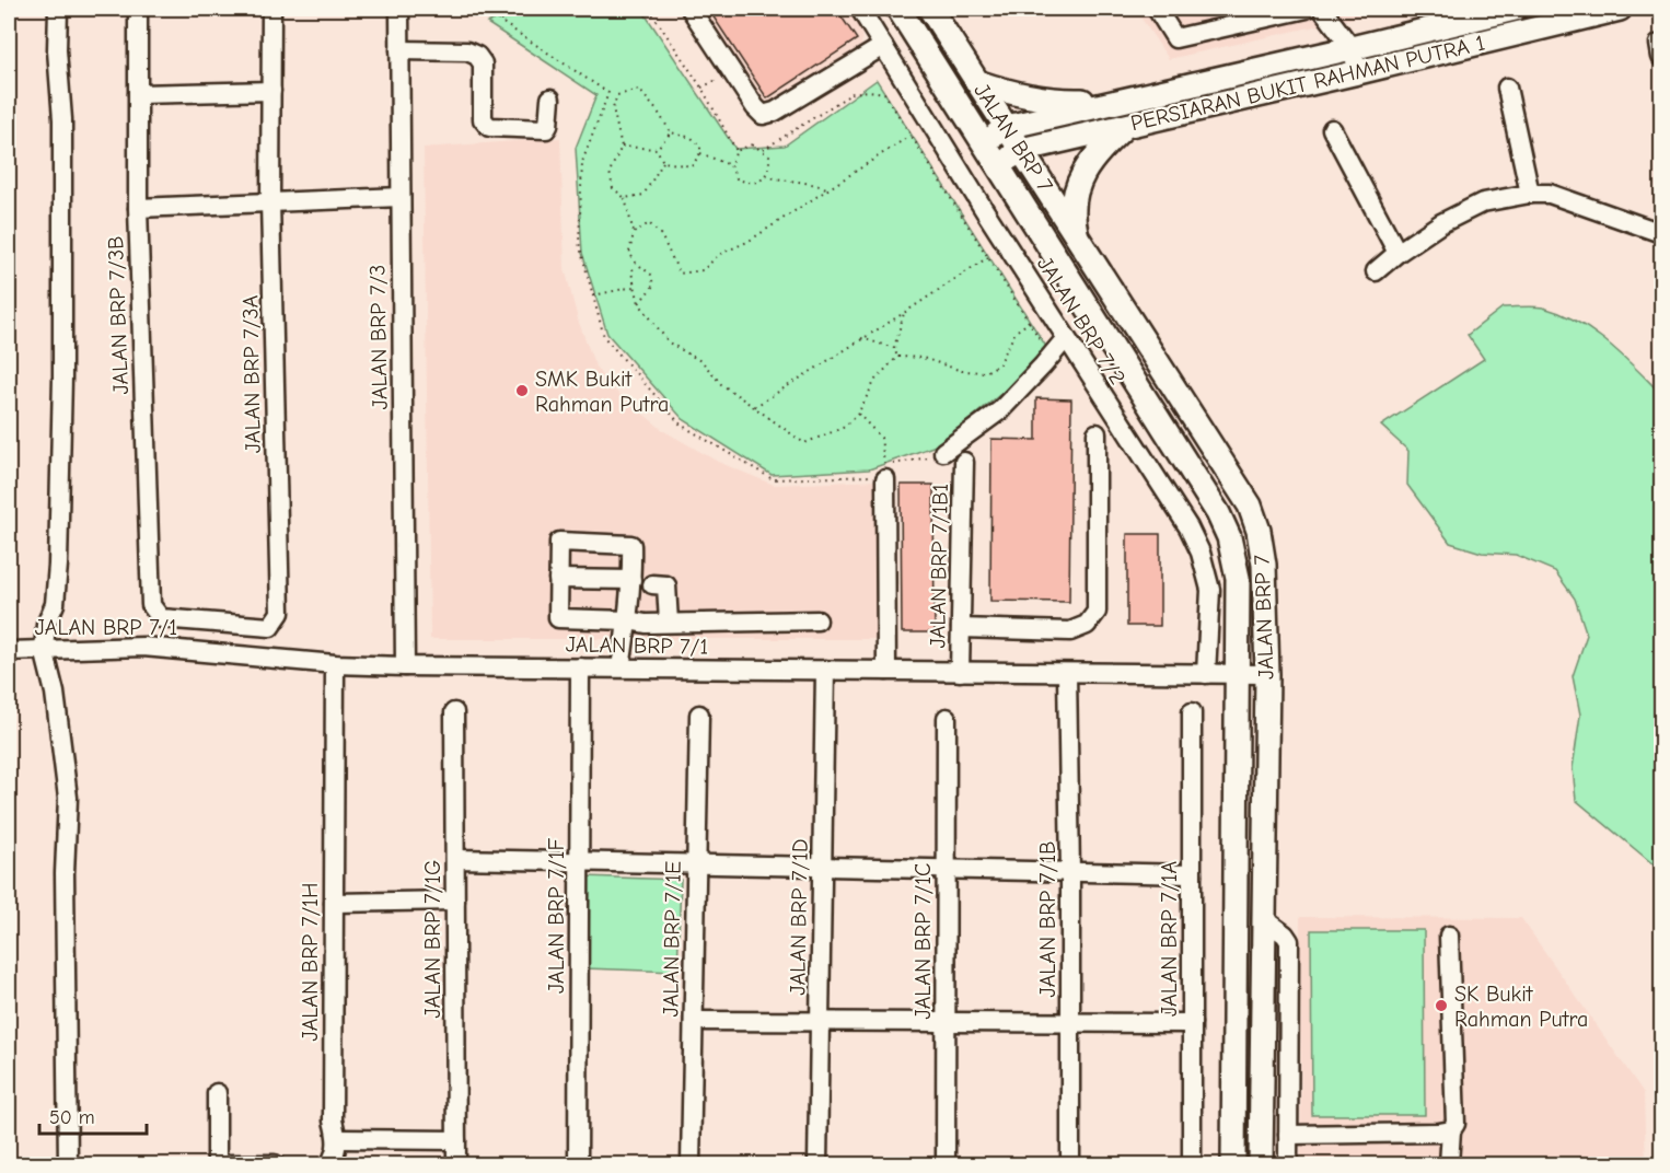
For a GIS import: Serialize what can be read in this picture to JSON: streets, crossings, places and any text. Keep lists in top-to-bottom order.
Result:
{
  "streets": {
    "main road": ["PERSIARAN BUKIT RAHMAN PUTRA 1", "JALAN BRP 7"],
    "street": [
      "JALAN BRP 7/3B",
      "JALAN BRP 7/2",
      "JALAN BRP 7/3",
      "JALAN BRP 7/3A",
      "JALAN BRP 7/1B1",
      "JALAN BRP 7/1",
      "JALAN BRP 7/1F",
      "JALAN BRP 7/1D",
      "JALAN BRP 7/1B",
      "JALAN BRP 7/1G",
      "JALAN BRP 7/1E",
      "JALAN BRP 7/1A",
      "JALAN BRP 7/1C",
      "JALAN BRP 7/1H"
    ]
  },
  "crossings": [
    ["PERSIARAN BUKIT RAHMAN PUTRA 1", "JALAN BRP 7"],
    ["JALAN BRP 7", "JALAN BRP 7/1"],
    ["JALAN BRP 7/3B", "JALAN BRP 7/3A"],
    ["JALAN BRP 7/2", "JALAN BRP 7/1"],
    ["JALAN BRP 7/3", "JALAN BRP 7/1"],
    ["JALAN BRP 7/1B1", "JALAN BRP 7/1"],
    ["JALAN BRP 7/1", "JALAN BRP 7/1F"],
    ["JALAN BRP 7/1", "JALAN BRP 7/1D"],
    ["JALAN BRP 7/1", "JALAN BRP 7/1B"],
    ["JALAN BRP 7/1", "JALAN BRP 7/1H"]
  ],
  "places": ["SMK Bukit Rahman Putra", "SK Bukit Rahman Putra"],
  "scale_bar": "50 m"
}
